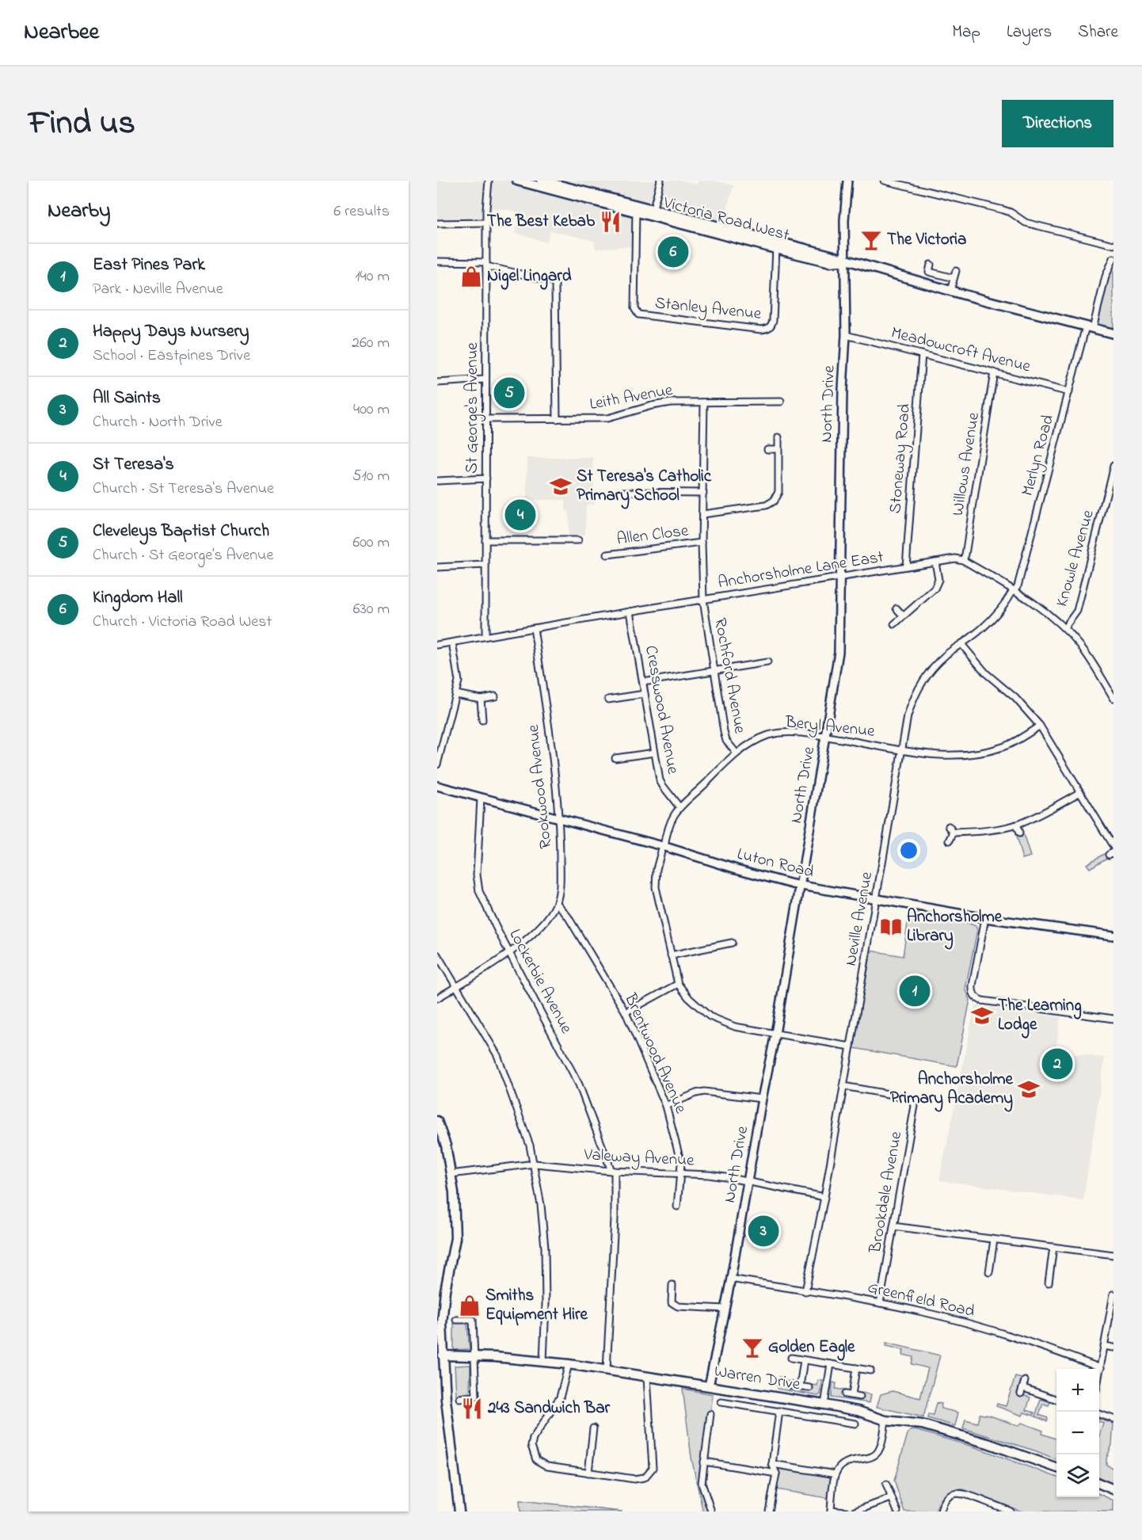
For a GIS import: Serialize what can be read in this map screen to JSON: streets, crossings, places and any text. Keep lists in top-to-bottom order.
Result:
{
  "streets": {
    "main road": ["Victoria Road West", "Warren Drive"],
    "street": [
      "Stanley Avenue",
      "Meadowcroft Avenue",
      "Leith Avenue",
      "North Drive",
      "St George's Avenue",
      "Merlyn Road",
      "Stoneway Road",
      "Willows Avenue",
      "Allen Close",
      "Knowle Avenue",
      "Anchorsholme Lane East",
      "Rochford Avenue",
      "Cresswood Avenue",
      "Beryl Avenue",
      "Rookwood Avenue",
      "Luton Road",
      "Neville Avenue",
      "Lockerbie Avenue",
      "Brentwood Avenue",
      "Valeway Avenue",
      "Brookdale Avenue",
      "Greenfield Road"
    ]
  },
  "crossings": [
    ["Victoria Road West", "Stanley Avenue"],
    ["Victoria Road West", "North Drive"],
    ["Victoria Road West", "Merlyn Road"],
    ["Meadowcroft Avenue", "North Drive"],
    ["Meadowcroft Avenue", "Merlyn Road"],
    ["Meadowcroft Avenue", "Stoneway Road"],
    ["Meadowcroft Avenue", "Willows Avenue"],
    ["Leith Avenue", "St George's Avenue"],
    ["Leith Avenue", "Rochford Avenue"],
    ["North Drive", "Anchorsholme Lane East"],
    ["North Drive", "Beryl Avenue"],
    ["North Drive", "Luton Road"],
    ["North Drive", "Valeway Avenue"],
    ["North Drive", "Greenfield Road"],
    ["North Drive", "Warren Drive"],
    ["St George's Avenue", "Anchorsholme Lane East"],
    ["Merlyn Road", "Neville Avenue"],
    ["Stoneway Road", "Anchorsholme Lane East"],
    ["Willows Avenue", "Anchorsholme Lane East"],
    ["Allen Close", "Rochford Avenue"],
    ["Anchorsholme Lane East", "Rochford Avenue"],
    ["Anchorsholme Lane East", "Cresswood Avenue"],
    ["Anchorsholme Lane East", "Rookwood Avenue"],
    ["Rochford Avenue", "Beryl Avenue"],
    ["Cresswood Avenue", "Beryl Avenue"],
    ["Beryl Avenue", "Luton Road"],
    ["Beryl Avenue", "Neville Avenue"],
    ["Rookwood Avenue", "Luton Road"],
    ["Rookwood Avenue", "Lockerbie Avenue"],
    ["Rookwood Avenue", "Brentwood Avenue"],
    ["Luton Road", "Neville Avenue"],
    ["Luton Road", "Lockerbie Avenue"],
    ["Neville Avenue", "Valeway Avenue"],
    ["Neville Avenue", "Brookdale Avenue"],
    ["Neville Avenue", "Greenfield Road"],
    ["Lockerbie Avenue", "Valeway Avenue"],
    ["Lockerbie Avenue", "Warren Drive"],
    ["Brentwood Avenue", "Valeway Avenue"],
    ["Brookdale Avenue", "Greenfield Road"]
  ],
  "places": {
    "restaurant": ["The Best Kebab", "243 Sandwich Bar"],
    "bar": ["The Victoria", "Golden Eagle"],
    "shop": ["Nigel Lingard", "Smiths Equipment Hire"],
    "school or university": ["St Teresa's Catholic Primary School", "The Learning Lodge", "Anchorsholme Primary Academy"],
    "library": ["Anchorsholme Library"]
  },
  "page": {
    "header": "Nearbee",
    "nav": ["Map", "Layers", "Share"],
    "title": "Find us",
    "buttons": "Directions",
    "heading": ["Nearby", "6 results"],
    "pins": [
      "6",
      "5",
      "4",
      "1",
      "2",
      "3"
    ],
    "list": [
      {
        "mark": "1",
        "name": "East Pines Park",
        "note": "Park · Neville Avenue",
        "value": "140 m"
      },
      {
        "mark": "2",
        "name": "Happy Days Nursery",
        "note": "School · Eastpines Drive",
        "value": "260 m"
      },
      {
        "mark": "3",
        "name": "All Saints",
        "note": "Church · North Drive",
        "value": "400 m"
      },
      {
        "mark": "4",
        "name": "St Teresa's",
        "note": "Church · St Teresa's Avenue",
        "value": "510 m"
      },
      {
        "mark": "5",
        "name": "Cleveleys Baptist Church",
        "note": "Church · St George's Avenue",
        "value": "600 m"
      },
      {
        "mark": "6",
        "name": "Kingdom Hall",
        "note": "Church · Victoria Road West",
        "value": "630 m"
      }
    ],
    "map_buttons": ["+", "−"]
  }
}
